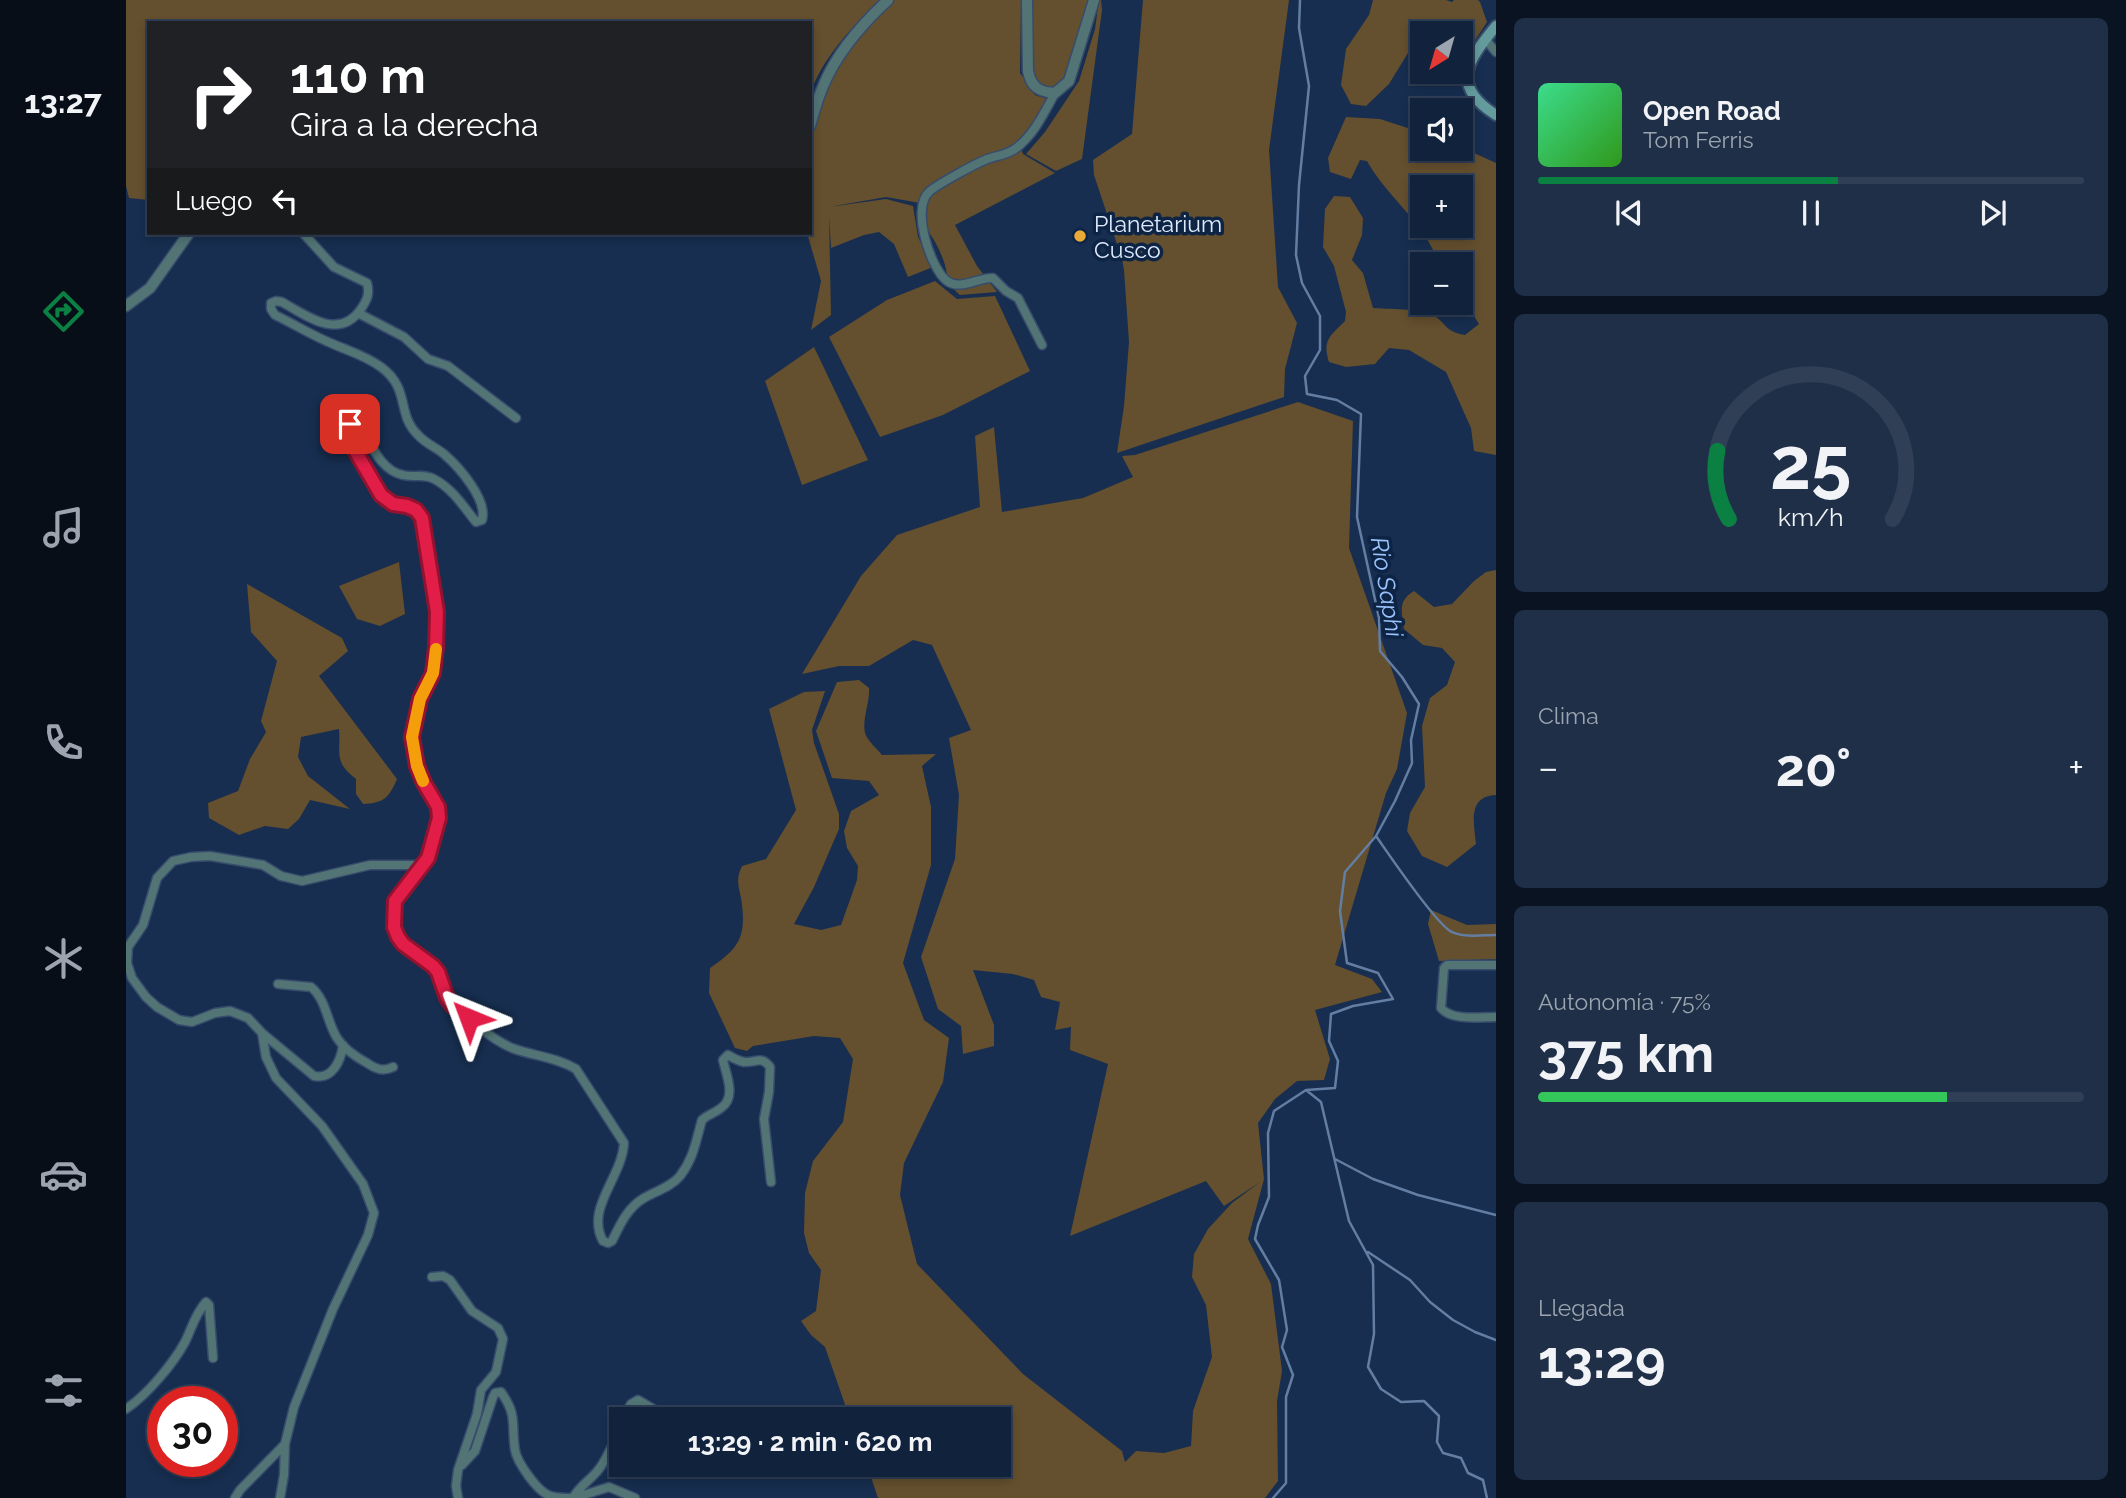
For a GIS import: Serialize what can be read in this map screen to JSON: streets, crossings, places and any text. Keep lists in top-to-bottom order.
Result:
{
  "water": ["Rio Saphi"],
  "places": ["Planetarium Cusco"],
  "north": "bottom left",
  "page": {
    "tabs": "13:27",
    "map_buttons": ["+", "−"],
    "turn": ["110 m", "Gira a la derecha"],
    "song": ["Open Road", "Tom Ferris"],
    "then": "Luego",
    "tile": [
      "Clima",
      ["Autonomía · 75%", "375 km"],
      ["Llegada", "13:29"]
    ],
    "heat": ["−", "20°", "+"],
    "limit": "30",
    "trip": "13:29 · 2 min · 620 m",
    "gauge": ["25", "km/h"]
  }
}
